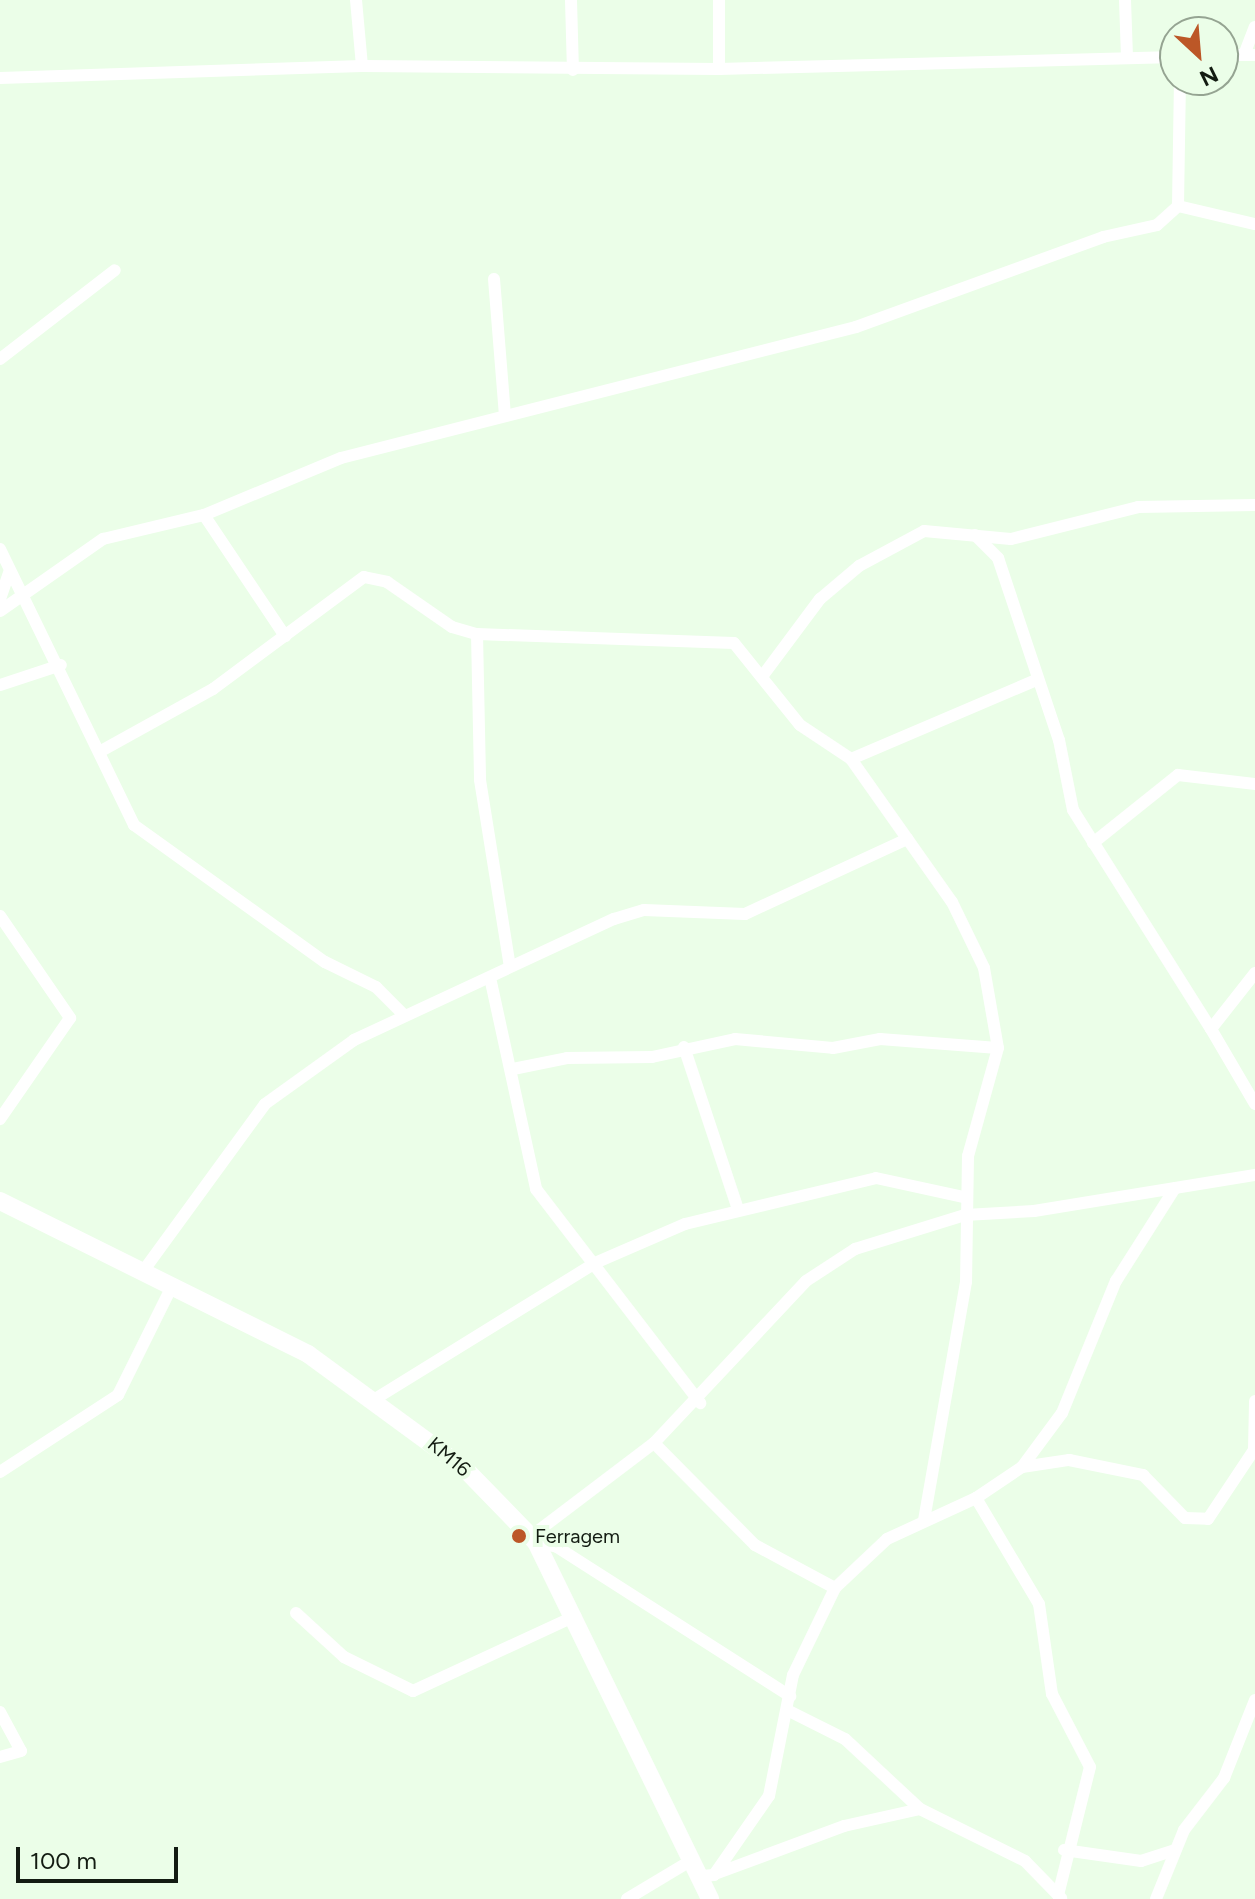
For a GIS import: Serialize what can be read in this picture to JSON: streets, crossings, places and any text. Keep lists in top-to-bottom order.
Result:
{
  "streets": {
    "street": ["KM16"]
  },
  "places": ["Ferragem"],
  "scale_bar": "100 m",
  "north": "bottom right"
}
